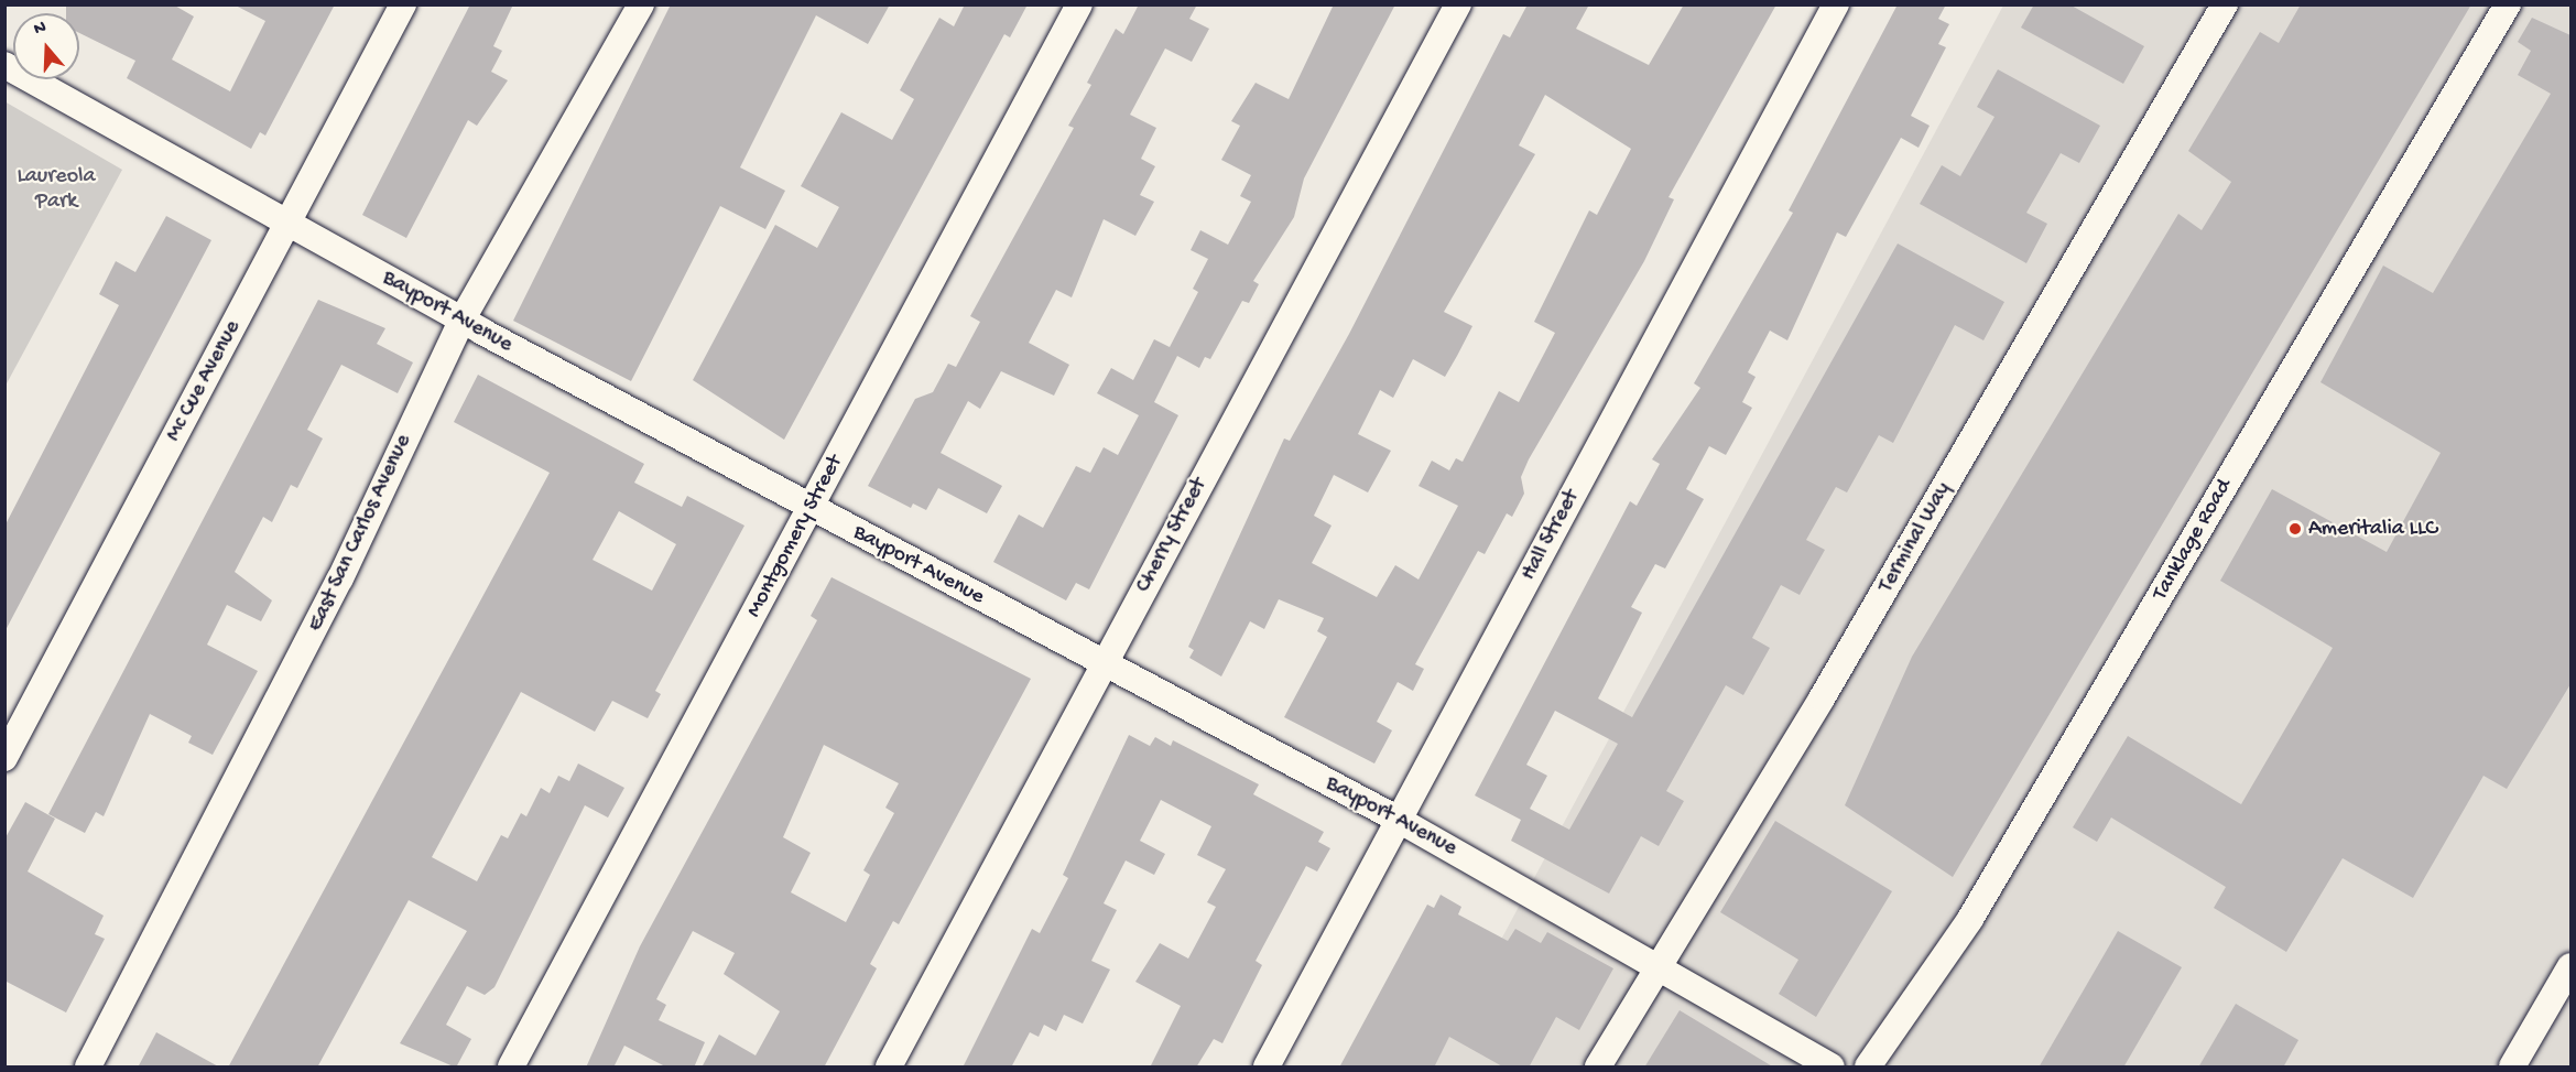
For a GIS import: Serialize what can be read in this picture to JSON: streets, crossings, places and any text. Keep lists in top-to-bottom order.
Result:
{
  "streets": {
    "street": [
      "Bayport Avenue",
      "Mc Cue Avenue",
      "East San Carlos Avenue",
      "Cherry Street",
      "Hall Street",
      "Montgomery Street",
      "Terminal Way",
      "Tanklage Road"
    ]
  },
  "crossings": [
    ["Bayport Avenue", "Mc Cue Avenue"],
    ["Bayport Avenue", "East San Carlos Avenue"],
    ["Bayport Avenue", "Cherry Street"],
    ["Bayport Avenue", "Hall Street"],
    ["Bayport Avenue", "Montgomery Street"],
    ["Bayport Avenue", "Terminal Way"]
  ],
  "parks": ["Laureola Park"],
  "places": ["Ameritalia LLC"],
  "north": "top"
}
